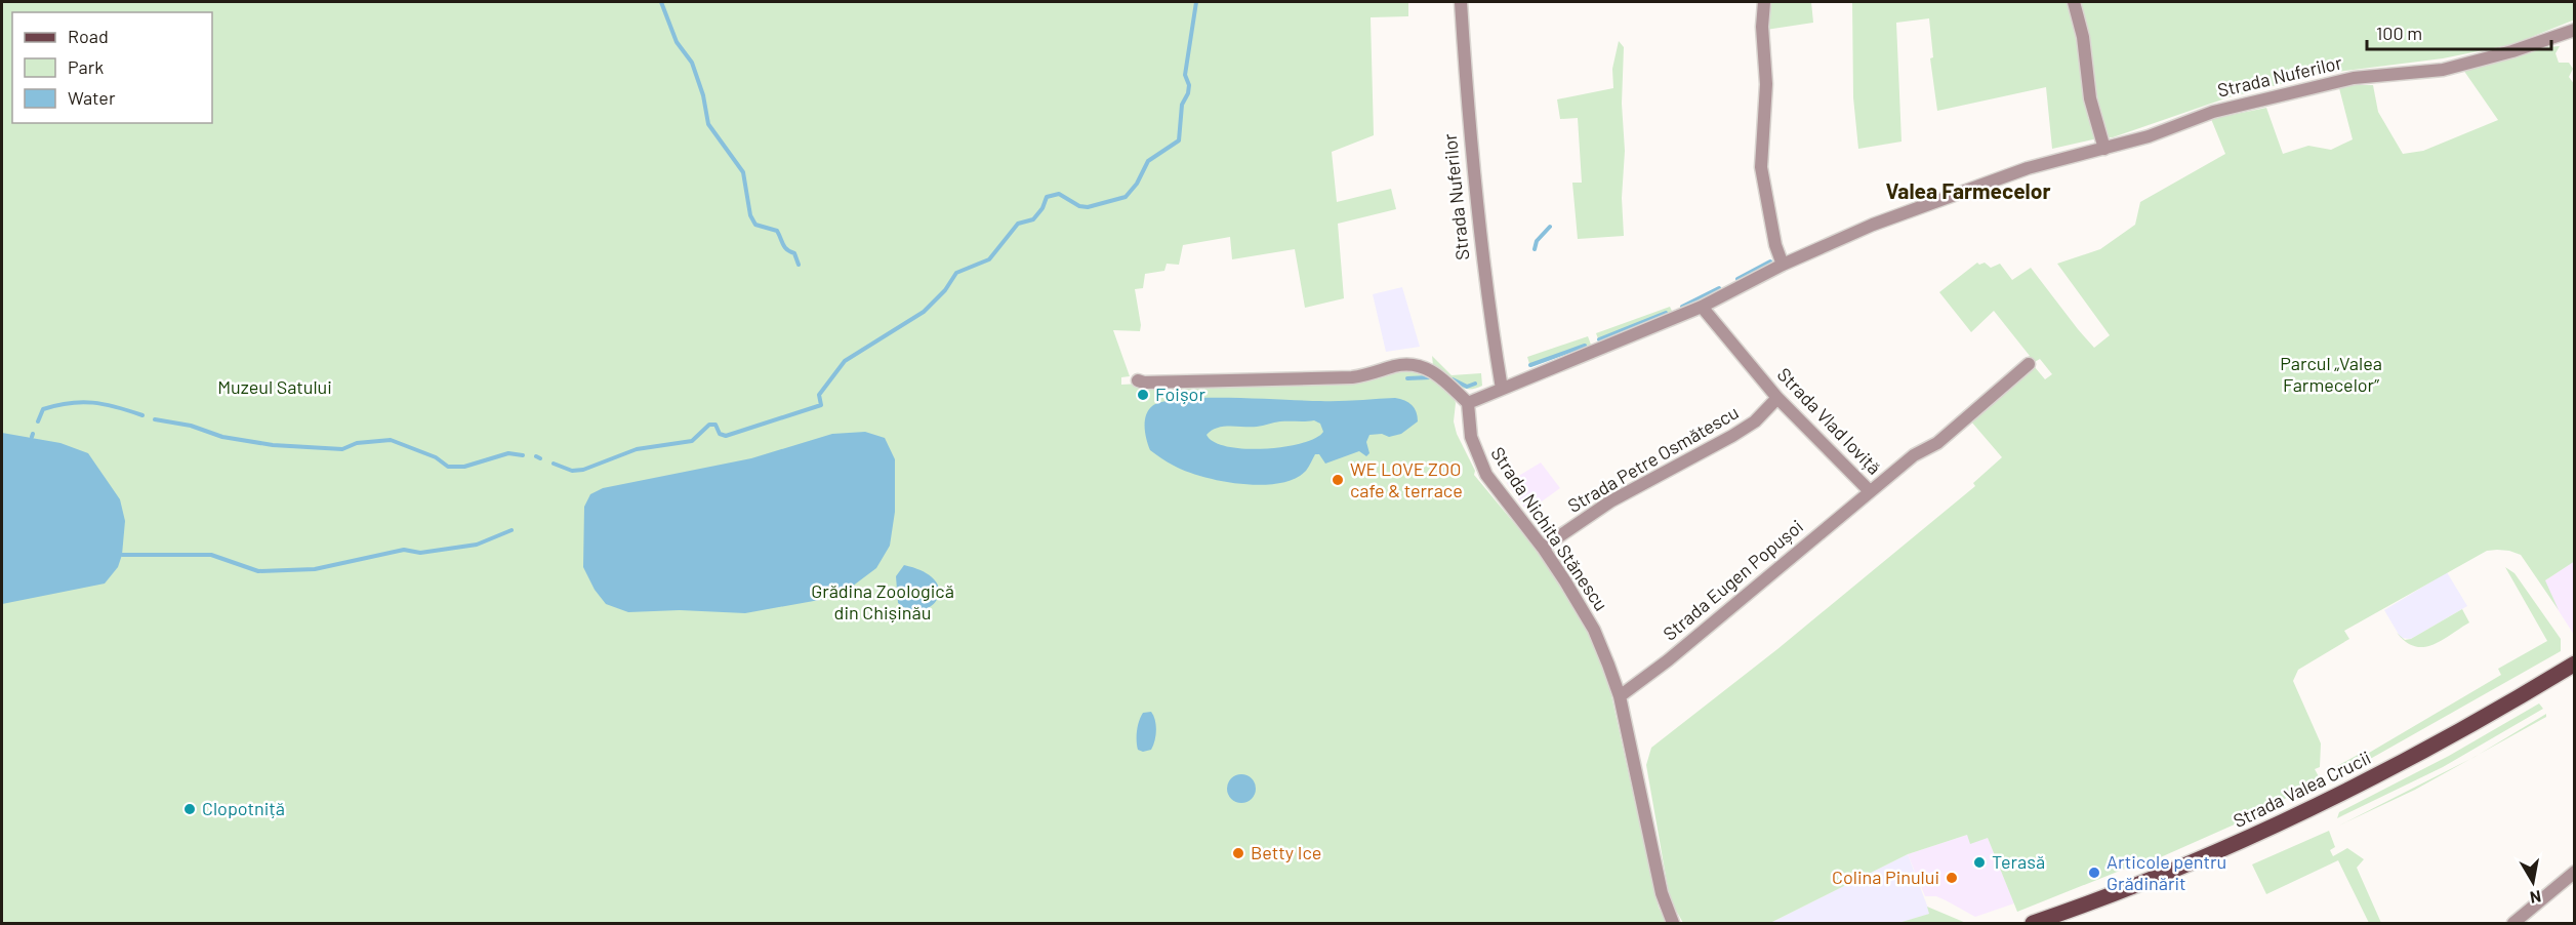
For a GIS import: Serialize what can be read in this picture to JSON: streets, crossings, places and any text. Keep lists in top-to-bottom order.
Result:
{
  "streets": {
    "main road": ["Strada Valea Crucii"],
    "street": [
      "Strada Nuferilor",
      "Strada Vlad Ioviță",
      "Strada Petre Osmătescu",
      "Strada Nichita Stănescu",
      "Strada Eugen Popușoi"
    ]
  },
  "crossings": [
    ["Strada Nuferilor", "Strada Vlad Ioviță"],
    ["Strada Nuferilor", "Strada Nichita Stănescu"],
    ["Strada Vlad Ioviță", "Strada Petre Osmătescu"],
    ["Strada Vlad Ioviță", "Strada Eugen Popușoi"],
    ["Strada Petre Osmătescu", "Strada Nichita Stănescu"],
    ["Strada Nichita Stănescu", "Strada Eugen Popușoi"]
  ],
  "districts": ["Valea Farmecelor"],
  "parks": ["Parcul „Valea Farmecelor”", "Muzeul Satului", "Grădina Zoologică din Chișinău"],
  "places": [
    "Foișor",
    "WE LOVE ZOO cafe & terrace",
    "Clopotniță",
    "Betty Ice",
    "Terasă",
    "Articole pentru Grădinărit",
    "Colina Pinului"
  ],
  "legend": ["Road", "Park", "Water"],
  "scale_bar": "100 m",
  "north": "bottom"
}
